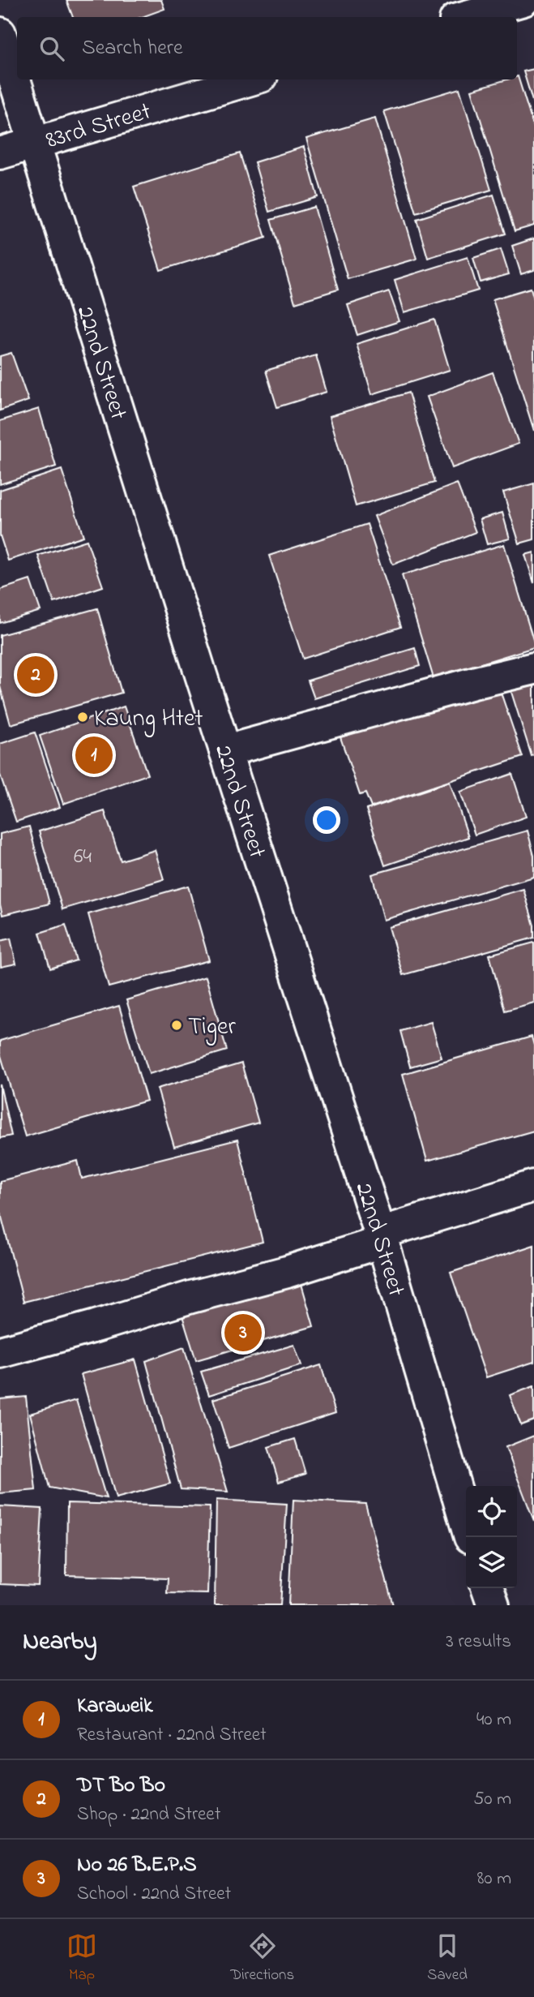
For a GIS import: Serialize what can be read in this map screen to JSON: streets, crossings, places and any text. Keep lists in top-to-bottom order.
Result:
{
  "streets": {
    "main road": ["83rd Street", "22nd Street"]
  },
  "crossings": [
    ["83rd Street", "22nd Street"]
  ],
  "places": ["Kaung Htet", "Tiger"],
  "house_numbers": ["64"],
  "page": {
    "search": "Search here",
    "pins": ["2", "1", "3"],
    "heading": ["Nearby", "3 results"],
    "list": [
      {
        "mark": "1",
        "name": "Karaweik",
        "note": "Restaurant · 22nd Street",
        "value": "40 m"
      },
      {
        "mark": "2",
        "name": "DT Bo Bo",
        "note": "Shop · 22nd Street",
        "value": "50 m"
      },
      {
        "mark": "3",
        "name": "No 26 B.E.P.S",
        "note": "School · 22nd Street",
        "value": "80 m"
      }
    ],
    "nav": ["Map", "Directions", "Saved"]
  }
}
